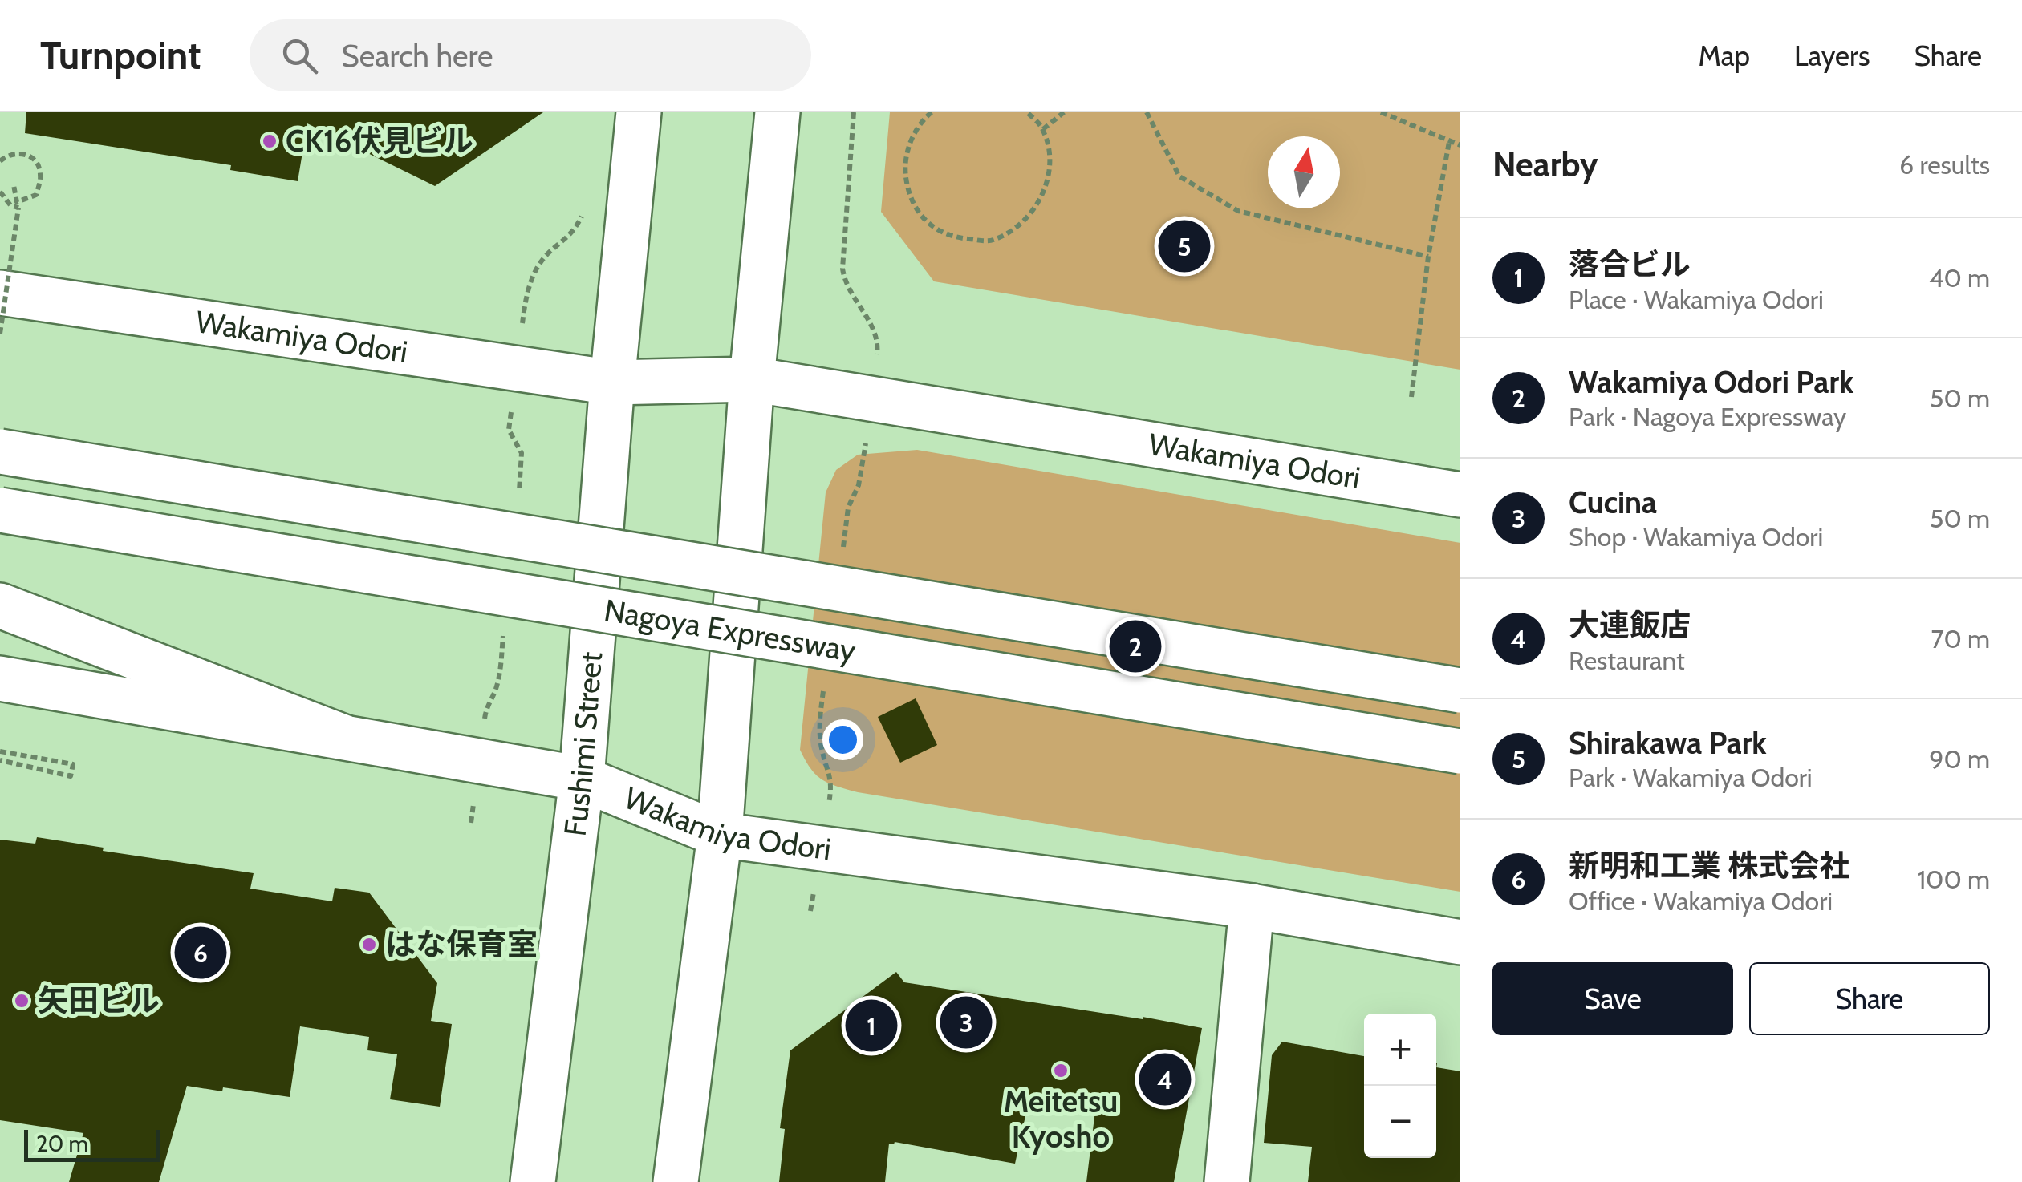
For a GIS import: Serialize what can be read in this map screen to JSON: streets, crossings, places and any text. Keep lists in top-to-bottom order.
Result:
{
  "streets": {
    "main road": ["Wakamiya Odori", "Nagoya Expressway", "Fushimi Street"]
  },
  "crossings": [
    ["Wakamiya Odori", "Fushimi Street"]
  ],
  "places": [
    "CK16伏見ビル",
    "はな保育室",
    "矢田ビル",
    "Meitetsu Kyosho"
  ],
  "scale_bar": "20 m",
  "north": "top",
  "page": {
    "header": "Turnpoint",
    "search": "Search here",
    "nav": ["Map", "Layers", "Share"],
    "heading": ["Nearby", "6 results"],
    "pins": [
      "5",
      "2",
      "6",
      "3",
      "1",
      "4"
    ],
    "list": [
      {
        "mark": "1",
        "name": "落合ビル",
        "note": "Place · Wakamiya Odori",
        "value": "40 m"
      },
      {
        "mark": "2",
        "name": "Wakamiya Odori Park",
        "note": "Park · Nagoya Expressway",
        "value": "50 m"
      },
      {
        "mark": "3",
        "name": "Cucina",
        "note": "Shop · Wakamiya Odori",
        "value": "50 m"
      },
      {
        "mark": "4",
        "name": "大連飯店",
        "note": "Restaurant",
        "value": "70 m"
      },
      {
        "mark": "5",
        "name": "Shirakawa Park",
        "note": "Park · Wakamiya Odori",
        "value": "90 m"
      },
      {
        "mark": "6",
        "name": "新明和工業 株式会社",
        "note": "Office · Wakamiya Odori",
        "value": "100 m"
      }
    ],
    "buttons": ["Save", "Share"],
    "map_buttons": ["+", "−"],
    "scale": "20 m"
  }
}
